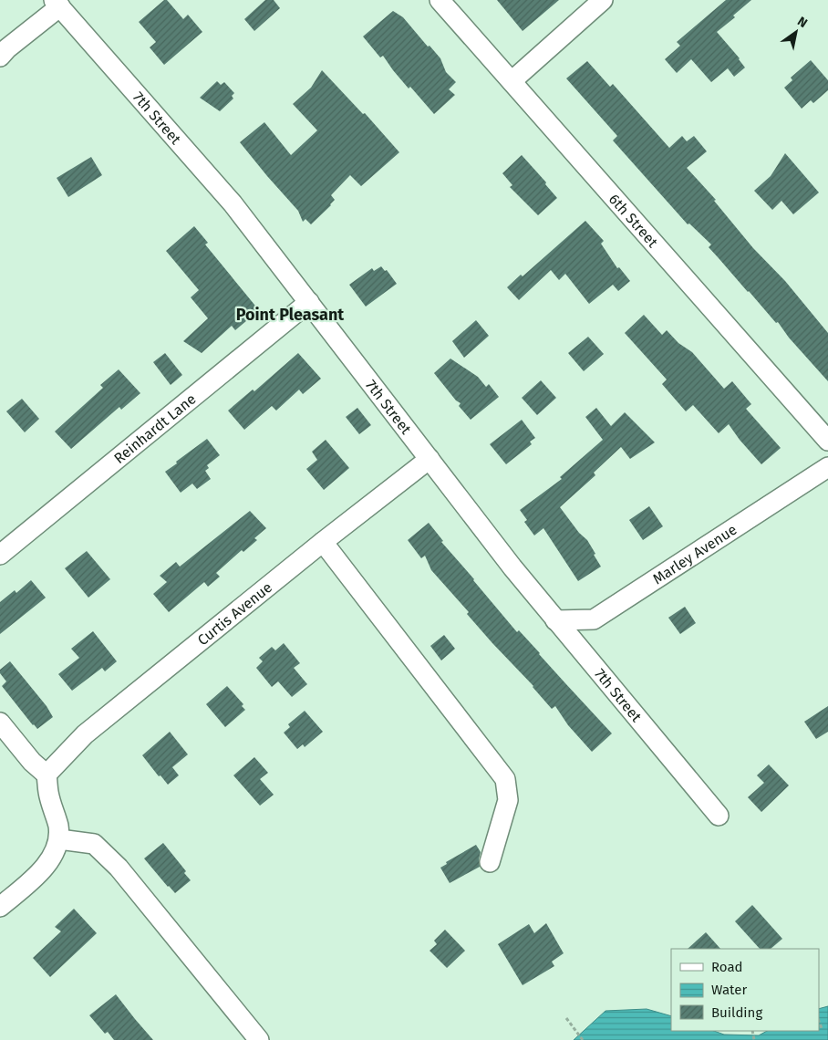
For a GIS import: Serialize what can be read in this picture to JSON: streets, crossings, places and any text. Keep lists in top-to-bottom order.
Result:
{
  "streets": {
    "street": [
      "7th Street",
      "6th Street",
      "Reinhardt Lane",
      "Marley Avenue",
      "Curtis Avenue"
    ]
  },
  "crossings": [
    ["7th Street", "Reinhardt Lane"],
    ["7th Street", "Marley Avenue"],
    ["7th Street", "Curtis Avenue"]
  ],
  "districts": ["Point Pleasant"],
  "legend": ["Road", "Water", "Building"],
  "north": "top right"
}
